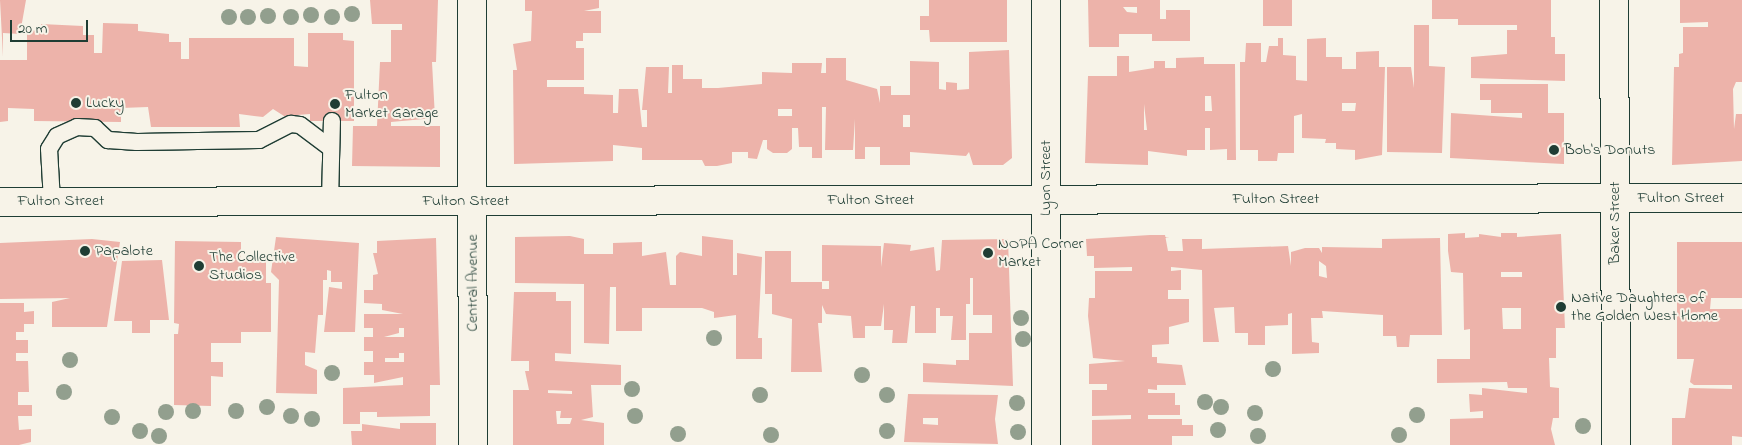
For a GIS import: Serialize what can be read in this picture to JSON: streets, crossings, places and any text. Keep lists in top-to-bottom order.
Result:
{
  "streets": {
    "street": [
      "Lyon Street",
      "Fulton Street",
      "Baker Street",
      "Central Avenue"
    ]
  },
  "crossings": [
    ["Lyon Street", "Fulton Street"],
    ["Fulton Street", "Baker Street"],
    ["Fulton Street", "Central Avenue"]
  ],
  "places": [
    "Lucky",
    "Fulton Market Garage",
    "Bob's Donuts",
    "Papalote",
    "NOPA Corner Market",
    "The Collective Studios",
    "Native Daughters of the Golden West Home"
  ],
  "scale_bar": "20 m"
}
